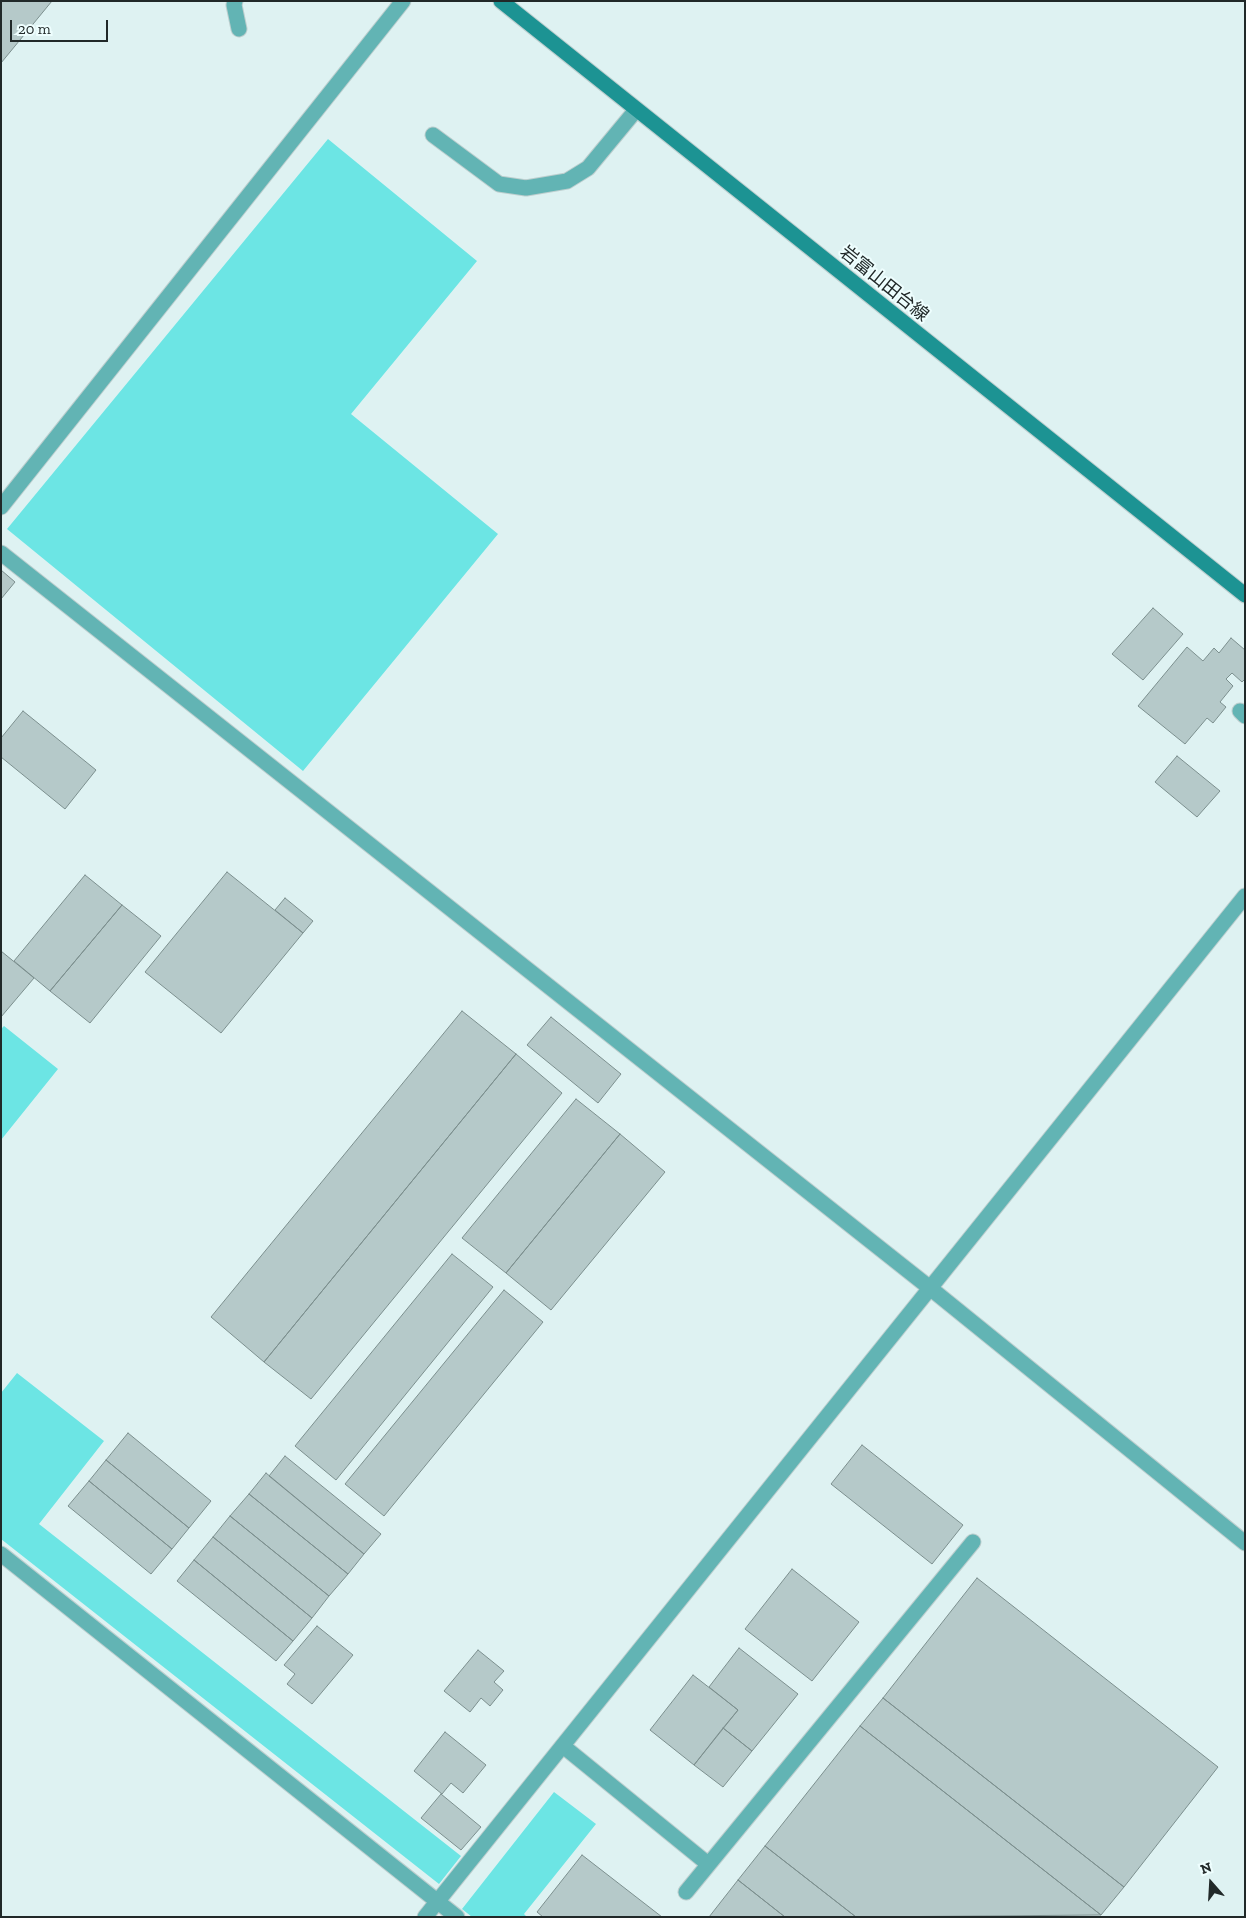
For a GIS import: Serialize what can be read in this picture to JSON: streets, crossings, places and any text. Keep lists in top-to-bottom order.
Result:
{
  "streets": {
    "main road": ["岩富山田台線"]
  },
  "scale_bar": "20 m",
  "north": "top"
}
